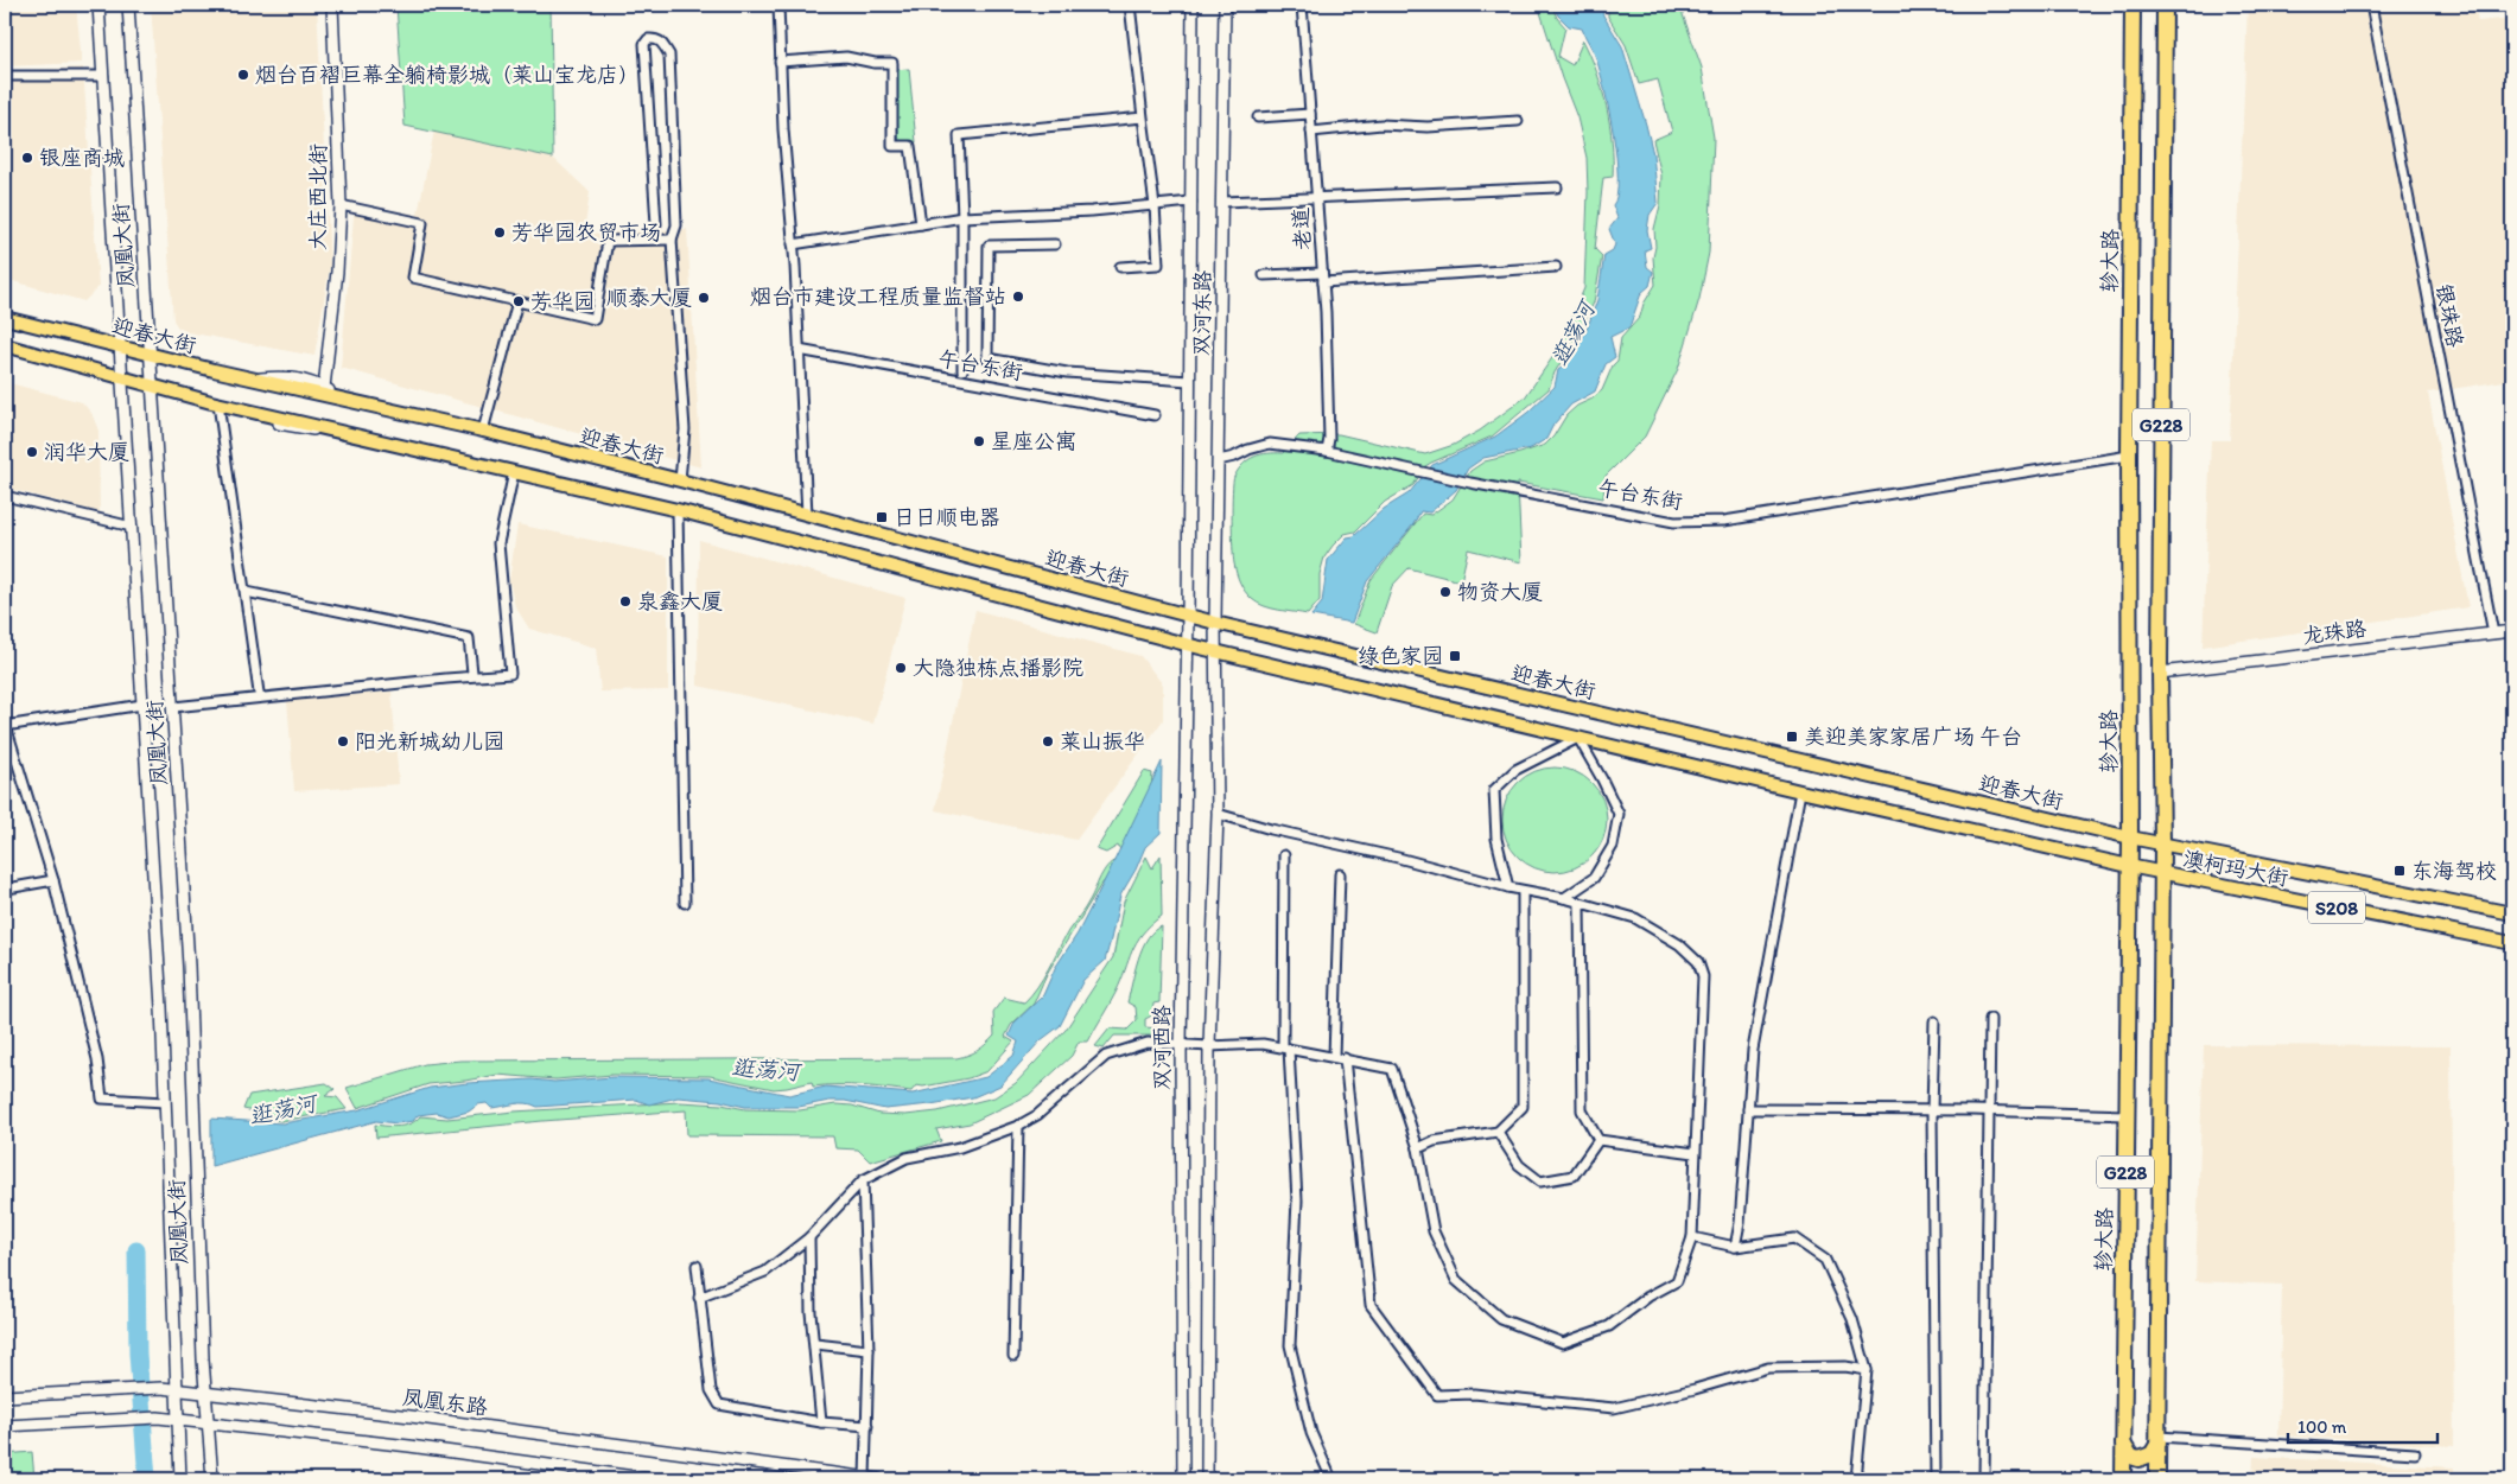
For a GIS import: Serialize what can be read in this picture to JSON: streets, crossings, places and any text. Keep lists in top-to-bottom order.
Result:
{
  "streets": {
    "highway": ["轸大路", "G228"],
    "main road": ["迎春大街", "澳柯玛大街", "S208"],
    "street": [
      "大庄西北街",
      "老道",
      "凤凰大街",
      "双河东路",
      "银珠路",
      "午台东街",
      "龙珠路",
      "双河西路",
      "凤凰东路"
    ]
  },
  "crossings": [
    ["老道", "午台东街"],
    ["凤凰大街", "迎春大街"],
    ["凤凰大街", "凤凰东路"],
    ["轸大路", "迎春大街"],
    ["轸大路", "午台东街"],
    ["双河东路", "迎春大街"],
    ["双河东路", "午台东街"],
    ["双河东路", "双河西路"],
    ["银珠路", "龙珠路"],
    ["迎春大街", "G228"],
    ["迎春大街", "澳柯玛大街"],
    ["迎春大街", "双河西路"],
    ["G228", "龙珠路"],
    ["G228", "澳柯玛大街"]
  ],
  "water": ["逛荡河"],
  "places": {
    "other": [
      "烟台百褶巨幕全躺椅影城（莱山宝龙店）",
      "银座商城",
      "芳华园农贸市场",
      "烟台市建设工程质量监督站",
      "顺泰大厦",
      "芳华园",
      "星座公寓",
      "润华大厦",
      "物资大厦",
      "泉鑫大厦",
      "大隐独栋点播影院",
      "阳光新城幼儿园",
      "莱山振华"
    ],
    "transit": [
      "日日顺电器",
      "绿色家园",
      "美迎美家家居广场 午台",
      "东海驾校"
    ]
  },
  "scale_bar": "100 m"
}
